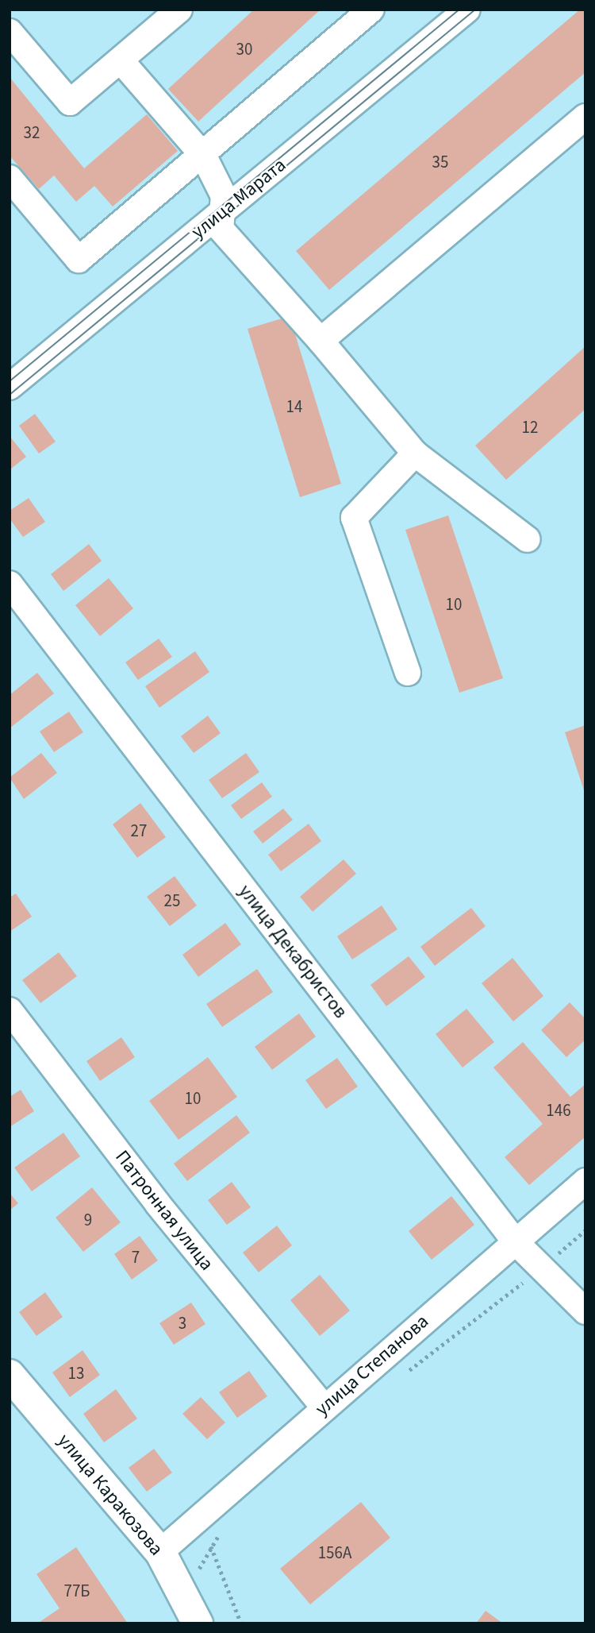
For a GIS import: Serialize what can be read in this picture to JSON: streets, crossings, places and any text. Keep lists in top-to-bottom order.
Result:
{
  "streets": {
    "main road": ["улица Каракозова"],
    "street": [
      "улица Марата",
      "улица Декабристов",
      "Патронная улица",
      "улица Степанова"
    ]
  },
  "crossings": [
    ["улица Декабристов", "улица Степанова"],
    ["Патронная улица", "улица Степанова"],
    ["улица Степанова", "улица Каракозова"]
  ],
  "house_numbers": [
    "30",
    "32",
    "35",
    "14",
    "12",
    "10",
    "27",
    "25",
    "10",
    "146",
    "9",
    "7",
    "3",
    "13",
    "156А",
    "77Б"
  ]
}
